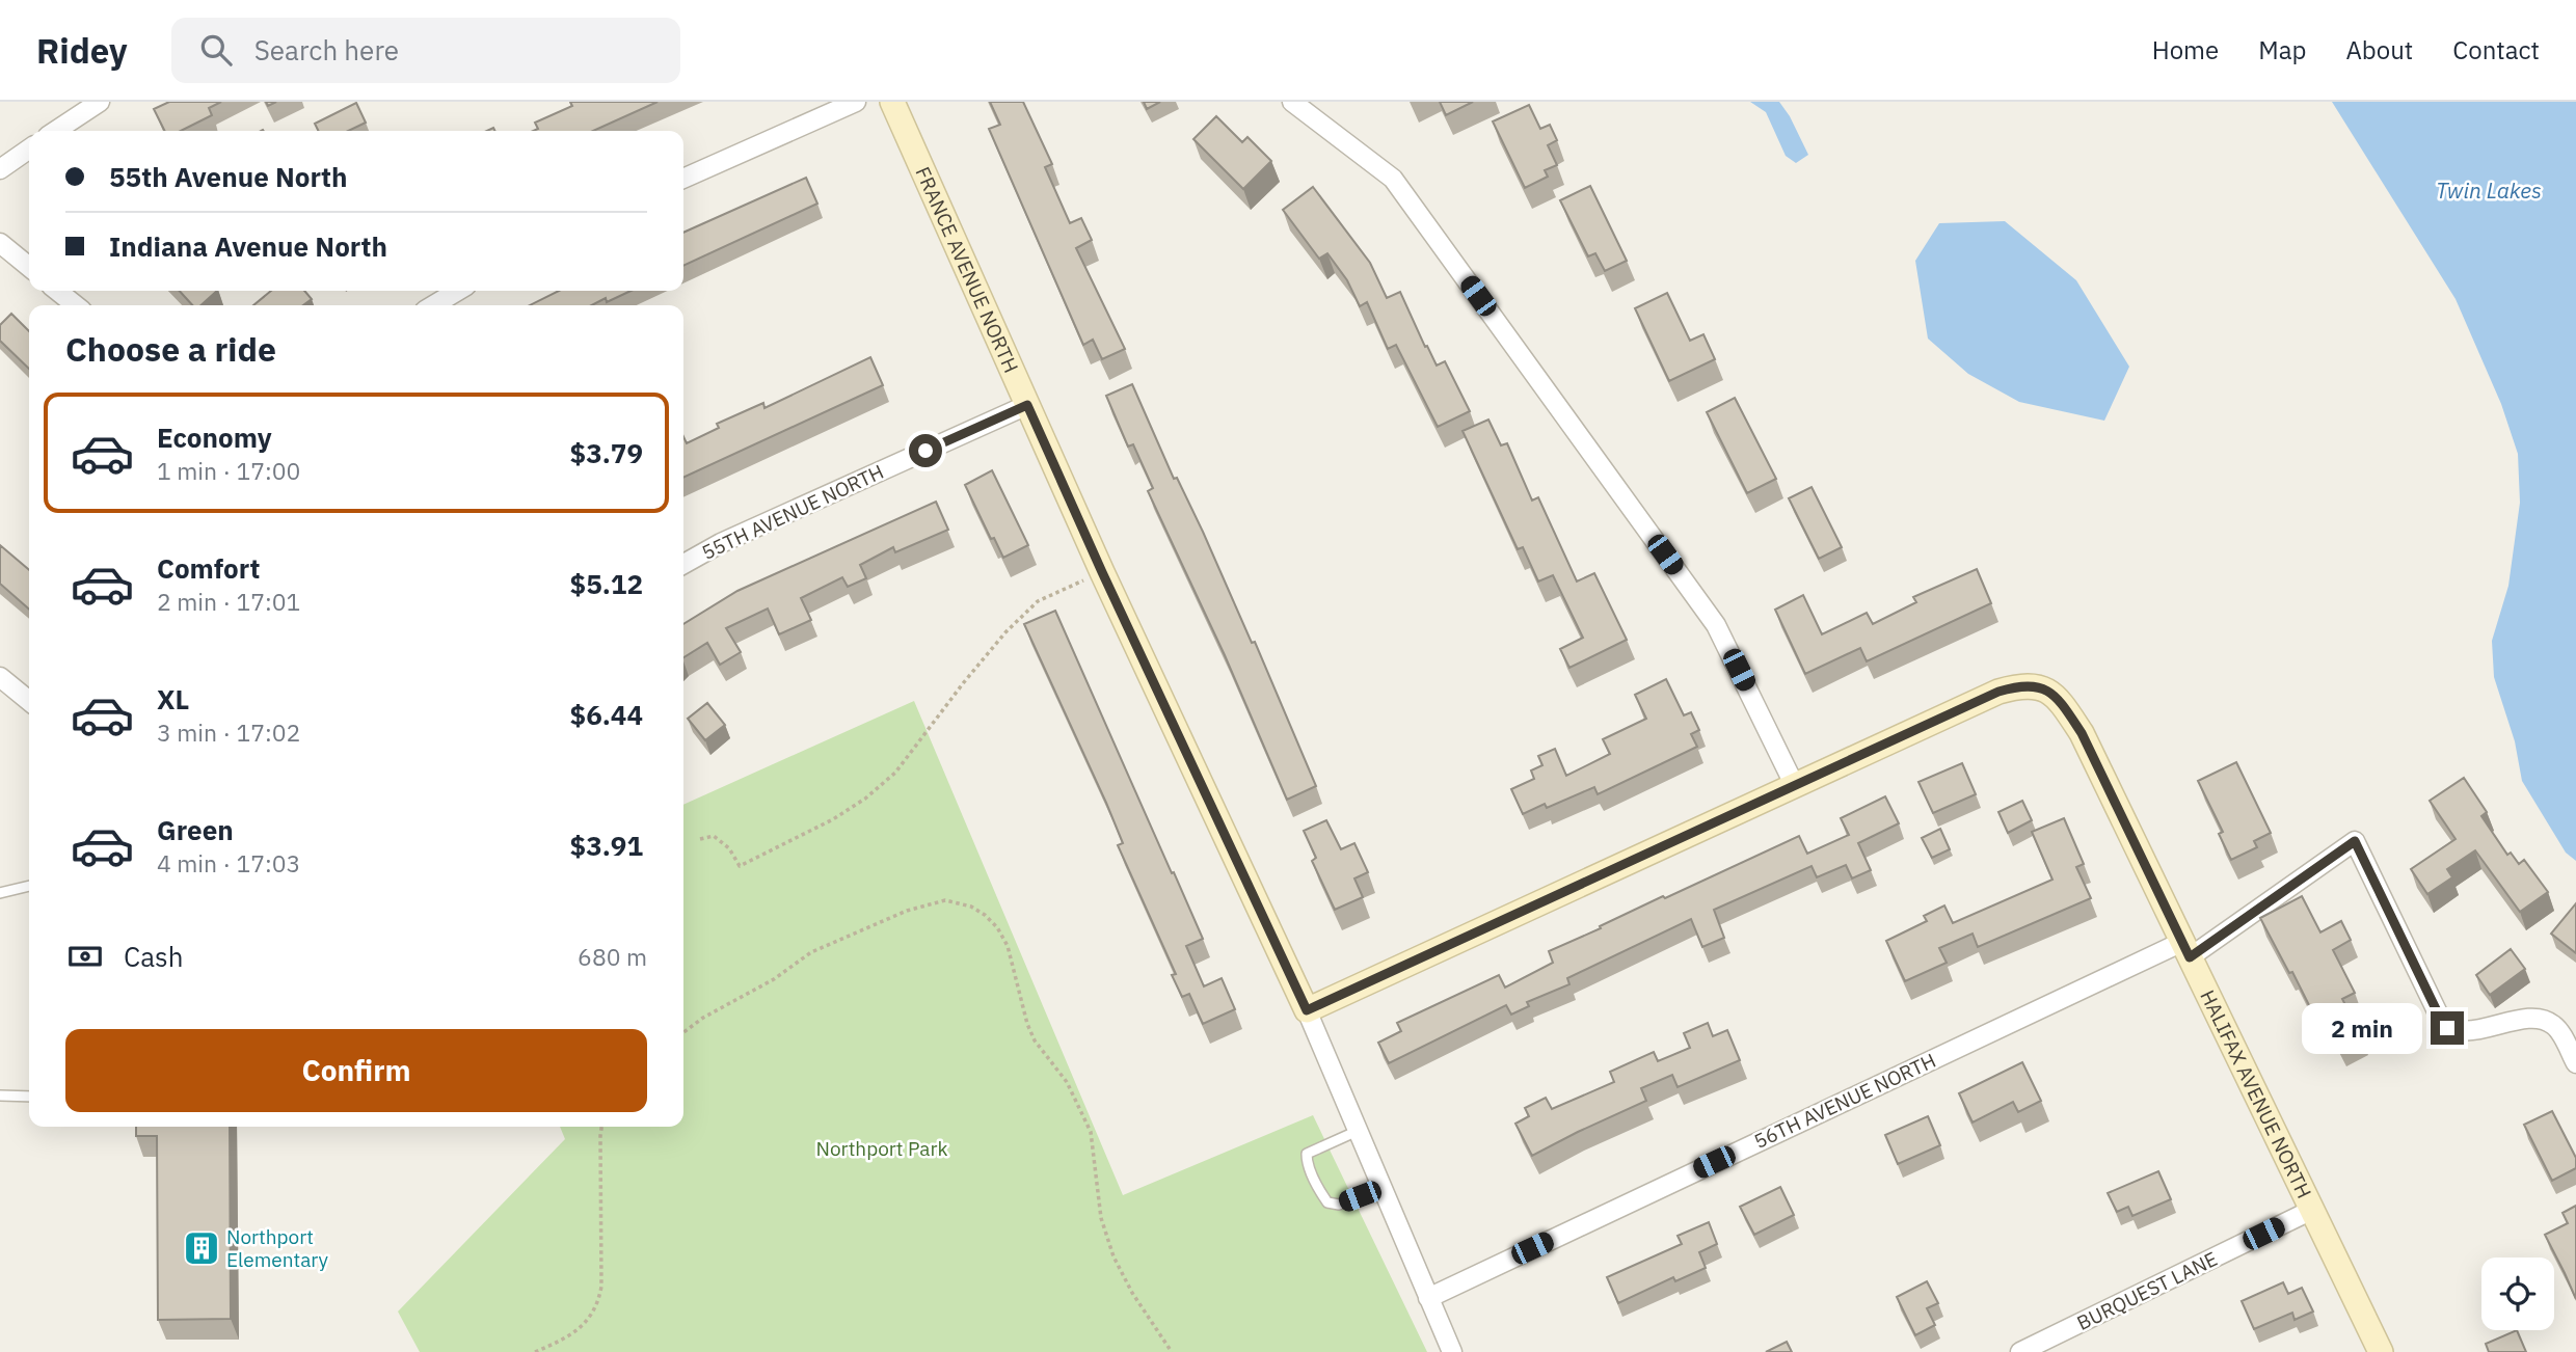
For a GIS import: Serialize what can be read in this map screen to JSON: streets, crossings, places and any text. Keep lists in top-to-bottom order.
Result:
{
  "streets": {
    "street": [
      "FRANCE AVENUE NORTH",
      "55TH AVENUE NORTH",
      "HALIFAX AVENUE NORTH",
      "56TH AVENUE NORTH",
      "BURQUEST LANE"
    ]
  },
  "crossings": [
    ["FRANCE AVENUE NORTH", "55TH AVENUE NORTH"],
    ["FRANCE AVENUE NORTH", "56TH AVENUE NORTH"],
    ["HALIFAX AVENUE NORTH", "56TH AVENUE NORTH"],
    ["HALIFAX AVENUE NORTH", "BURQUEST LANE"]
  ],
  "water": ["Twin Lakes"],
  "parks": ["Northport Park"],
  "places": {
    "building": ["Northport Elementary"]
  },
  "page": {
    "header": "Ridey",
    "search": "Search here",
    "nav": [
      "Home",
      "Map",
      "About",
      "Contact"
    ],
    "banner": ["55th Avenue North", "Indiana Avenue North"],
    "heading": "Choose a ride",
    "list": [
      {
        "name": "Economy",
        "note": "1 min · 17:00",
        "value": "$3.79"
      },
      {
        "name": "Comfort",
        "note": "2 min · 17:01",
        "value": "$5.12"
      },
      {
        "name": "XL",
        "note": "3 min · 17:02",
        "value": "$6.44"
      },
      {
        "name": "Green",
        "note": "4 min · 17:03",
        "value": "$3.91"
      }
    ],
    "pay": ["Cash", "680 m"],
    "bubble": "2 min",
    "buttons": "Confirm"
  }
}
